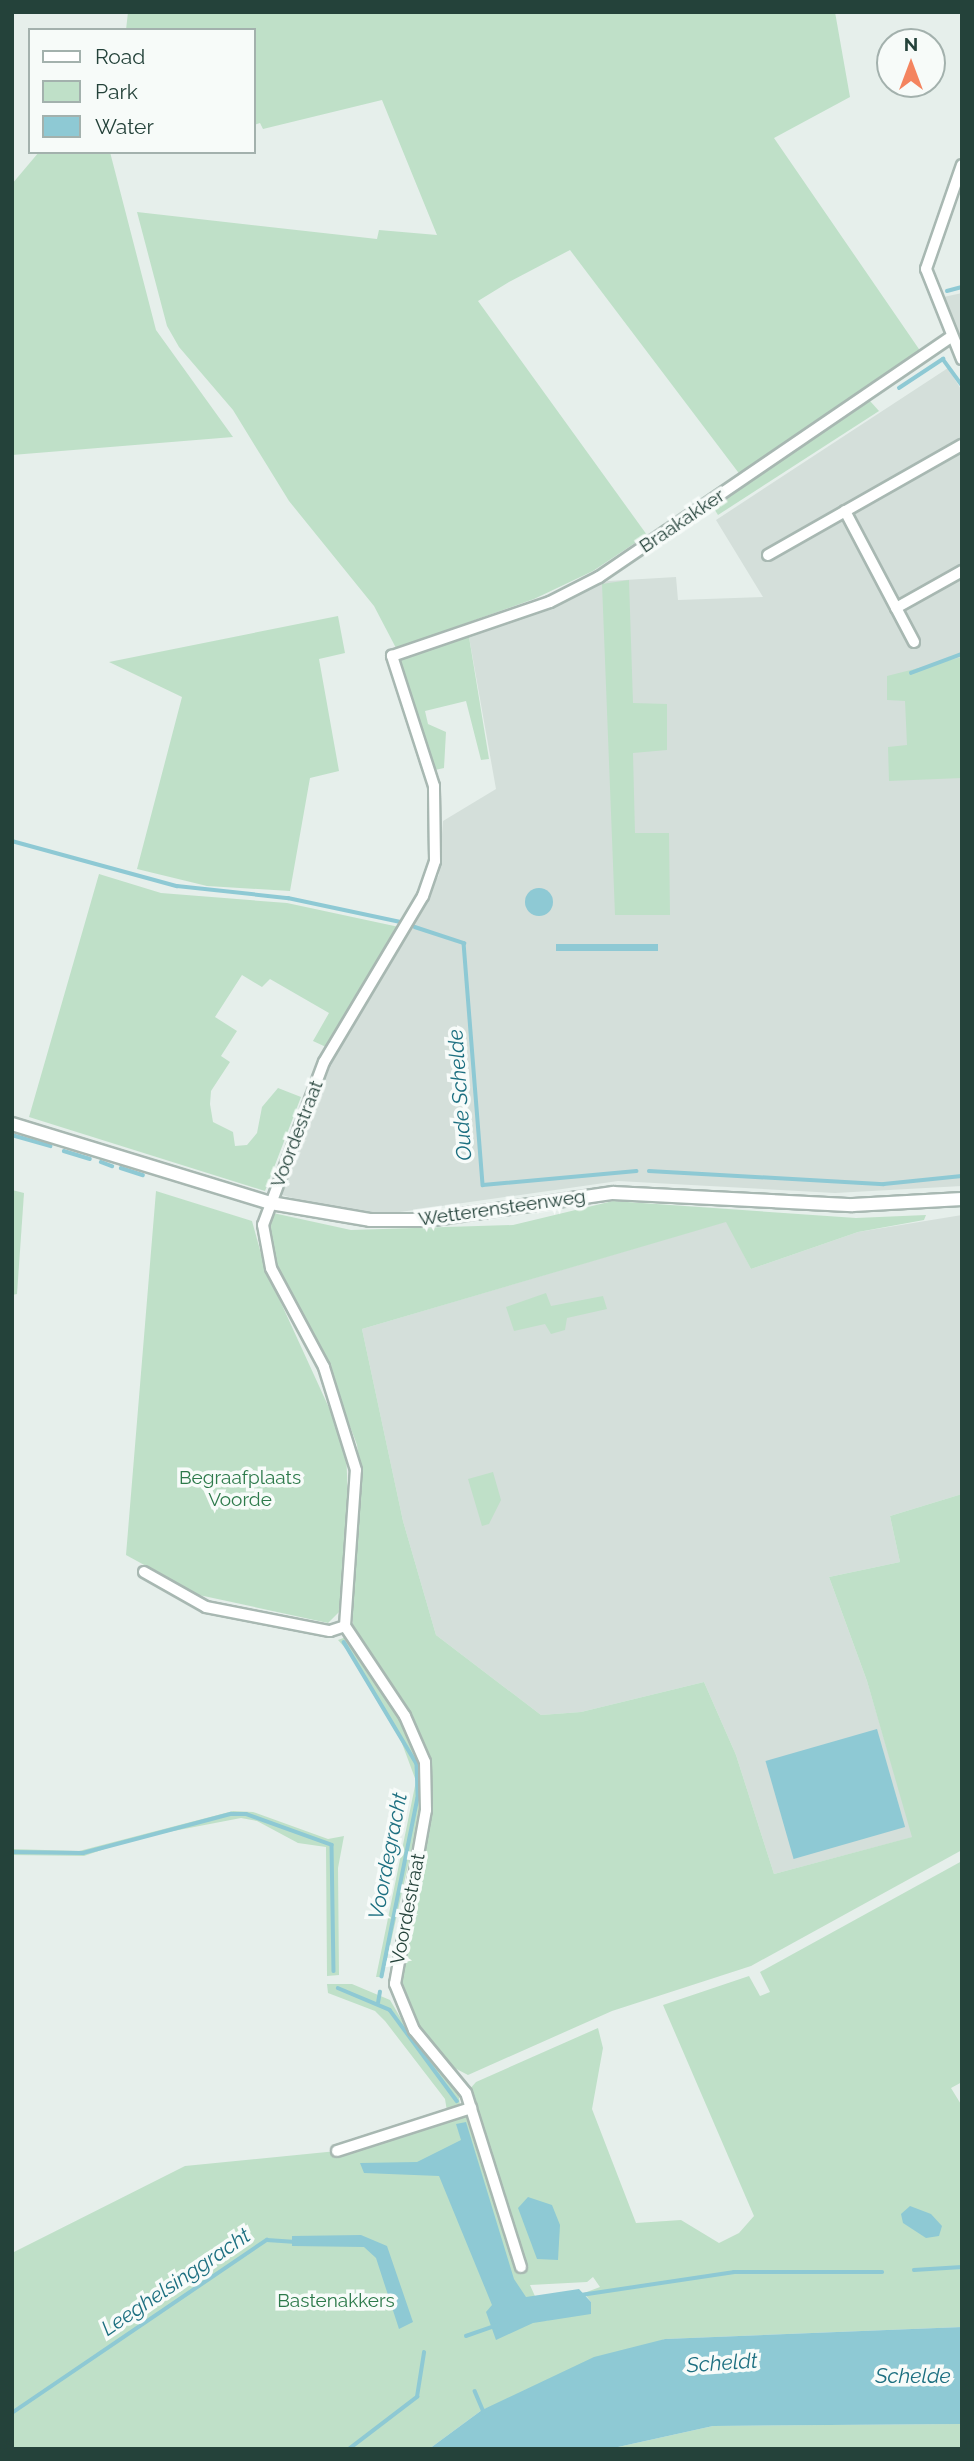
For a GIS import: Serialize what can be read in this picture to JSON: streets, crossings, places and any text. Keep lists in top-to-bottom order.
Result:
{
  "streets": {
    "street": ["Braakakker", "Voordestraat", "Wetterensteenweg"]
  },
  "crossings": [
    ["Braakakker", "Voordestraat"],
    ["Voordestraat", "Wetterensteenweg"]
  ],
  "water": [
    "Oude Schelde",
    "Voordegracht",
    "Leeghelsinggracht",
    "Scheldt",
    "Schelde"
  ],
  "parks": ["Begraafplaats Voorde", "Bastenakkers"],
  "legend": ["Road", "Park", "Water"],
  "north": "top"
}
